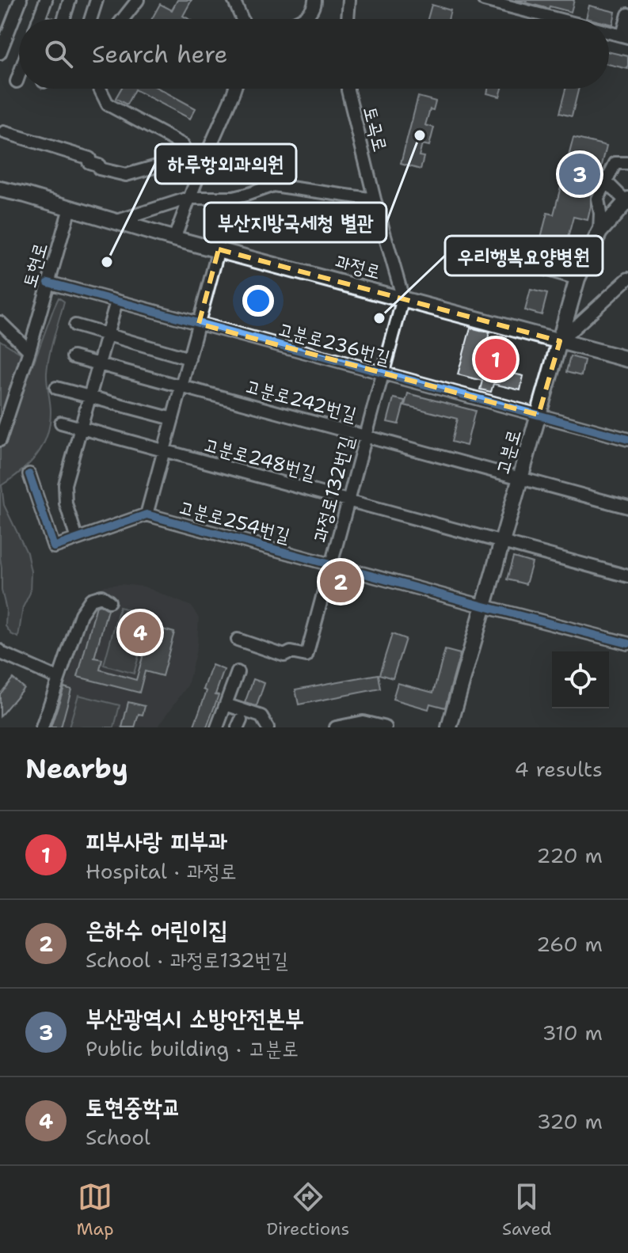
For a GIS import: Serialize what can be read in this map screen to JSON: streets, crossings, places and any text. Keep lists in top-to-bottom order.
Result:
{
  "streets": {
    "main road": ["과정로", "고분로"],
    "street": [
      "토곡로",
      "토현로",
      "고분로236번길",
      "고분로242번길",
      "고분로248번길",
      "과정로132번길",
      "고분로254번길"
    ]
  },
  "crossings": [
    ["토곡로", "과정로"],
    ["토곡로", "과정로132번길"],
    ["토현로", "과정로"],
    ["토현로", "고분로236번길"],
    ["과정로", "고분로"],
    ["과정로", "과정로132번길"],
    ["고분로236번길", "고분로"],
    ["고분로236번길", "과정로132번길"],
    ["고분로242번길", "고분로"],
    ["고분로242번길", "과정로132번길"],
    ["고분로", "고분로248번길"],
    ["고분로", "고분로254번길"],
    ["고분로248번길", "과정로132번길"],
    ["과정로132번길", "고분로254번길"]
  ],
  "places": ["부산지방국세청 별관", "하루항외과의원", "우리행복요양병원"],
  "page": {
    "search": "Search here",
    "pins": [
      "3",
      "1",
      "2",
      "4"
    ],
    "heading": ["Nearby", "4 results"],
    "list": [
      {
        "mark": "1",
        "name": "피부사랑 피부과",
        "note": "Hospital · 과정로",
        "value": "220 m"
      },
      {
        "mark": "2",
        "name": "은하수 어린이집",
        "note": "School · 과정로132번길",
        "value": "260 m"
      },
      {
        "mark": "3",
        "name": "부산광역시 소방안전본부",
        "note": "Public building · 고분로",
        "value": "310 m"
      },
      {
        "mark": "4",
        "name": "토현중학교",
        "note": "School",
        "value": "320 m"
      }
    ],
    "nav": ["Map", "Directions", "Saved"]
  }
}
